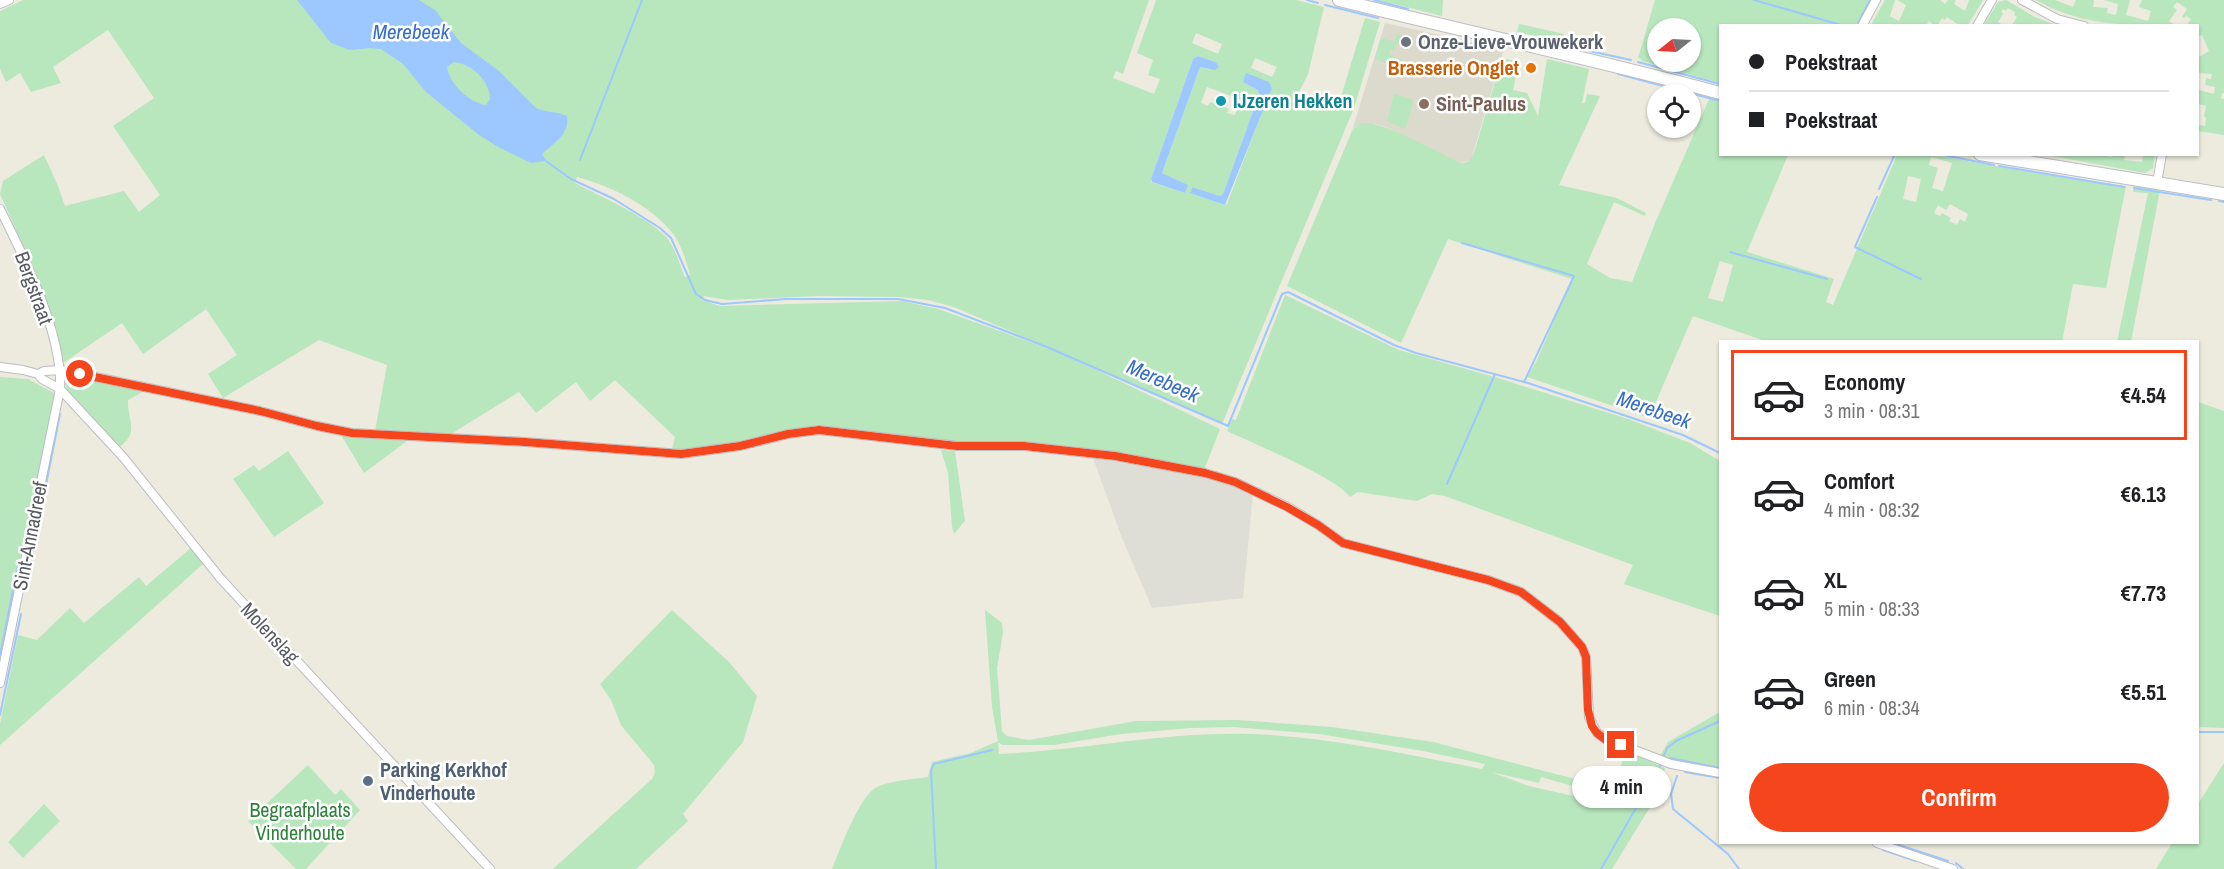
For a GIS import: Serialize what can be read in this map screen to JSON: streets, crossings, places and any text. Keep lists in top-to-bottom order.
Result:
{
  "streets": {
    "street": ["Bergstraat", "Sint-Annadreef", "Molenslag"]
  },
  "crossings": [
    ["Bergstraat", "Sint-Annadreef"],
    ["Bergstraat", "Molenslag"],
    ["Sint-Annadreef", "Molenslag"]
  ],
  "water": ["Merebeek"],
  "parks": ["Begraafplaats Vinderhoute"],
  "places": [
    "Onze-Lieve-Vrouwekerk",
    "Brasserie Onglet",
    "IJzeren Hekken",
    "Sint-Paulus",
    "Parking Kerkhof Vinderhoute"
  ],
  "north": "left",
  "page": {
    "banner": ["Poekstraat", "Poekstraat"],
    "list": [
      {
        "name": "Economy",
        "note": "3 min · 08:31",
        "value": "€4.54"
      },
      {
        "name": "Comfort",
        "note": "4 min · 08:32",
        "value": "€6.13"
      },
      {
        "name": "XL",
        "note": "5 min · 08:33",
        "value": "€7.73"
      },
      {
        "name": "Green",
        "note": "6 min · 08:34",
        "value": "€5.51"
      }
    ],
    "buttons": "Confirm",
    "bubble": "4 min"
  }
}
